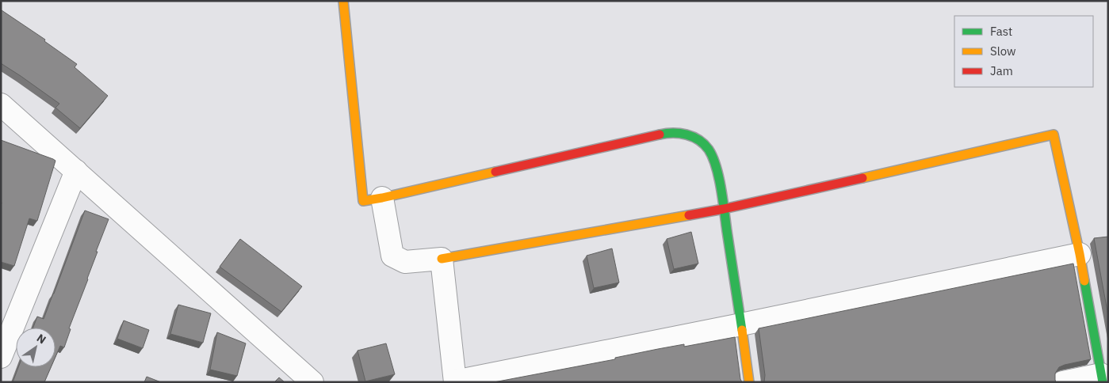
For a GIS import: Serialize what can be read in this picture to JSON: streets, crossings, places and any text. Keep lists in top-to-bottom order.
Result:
{
  "legend": ["Fast", "Slow", "Jam"],
  "north": "top right"
}
